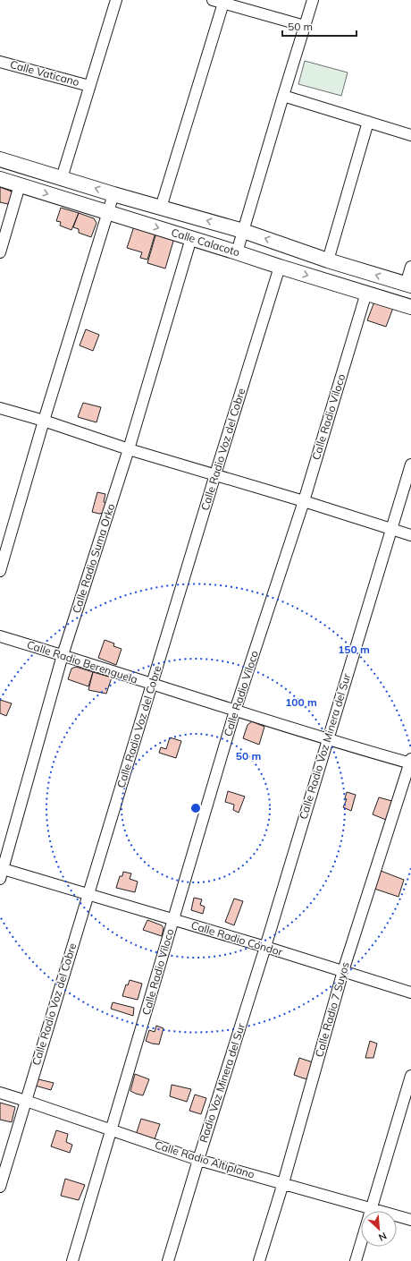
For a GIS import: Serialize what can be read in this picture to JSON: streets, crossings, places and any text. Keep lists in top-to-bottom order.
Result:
{
  "streets": {
    "main road": ["Calle Calacoto"],
    "street": [
      "Calle Vaticano",
      "Calle Radio Viloco",
      "Calle Radio Voz del Cobre",
      "Calle Radio Suma Orko",
      "Calle Radio Berenguela",
      "Calle Radio Voz Minera del Sur",
      "Calle Radio Cóndor",
      "Calle Radio 7 Suyos",
      "Radio Voz Minera del Sur",
      "Calle Radio Altiplano"
    ]
  },
  "crossings": [
    ["Calle Calacoto", "Calle Radio Viloco"],
    ["Calle Calacoto", "Calle Radio Voz del Cobre"],
    ["Calle Calacoto", "Calle Radio Suma Orko"],
    ["Calle Radio Viloco", "Calle Radio Berenguela"],
    ["Calle Radio Viloco", "Calle Radio Cóndor"],
    ["Calle Radio Viloco", "Calle Radio Altiplano"],
    ["Calle Radio Voz del Cobre", "Calle Radio Berenguela"],
    ["Calle Radio Voz del Cobre", "Calle Radio Cóndor"],
    ["Calle Radio Voz del Cobre", "Calle Radio Altiplano"],
    ["Calle Radio Suma Orko", "Calle Radio Berenguela"],
    ["Calle Radio Suma Orko", "Calle Radio Cóndor"],
    ["Calle Radio Berenguela", "Calle Radio Voz Minera del Sur"],
    ["Calle Radio Berenguela", "Calle Radio 7 Suyos"],
    ["Calle Radio Voz Minera del Sur", "Calle Radio Cóndor"],
    ["Calle Radio Voz Minera del Sur", "Radio Voz Minera del Sur"],
    ["Calle Radio Cóndor", "Calle Radio 7 Suyos"],
    ["Calle Radio Cóndor", "Radio Voz Minera del Sur"],
    ["Calle Radio 7 Suyos", "Calle Radio Altiplano"],
    ["Radio Voz Minera del Sur", "Calle Radio Altiplano"]
  ],
  "scale_bar": "50 m",
  "north": "bottom right",
  "rings": ["150 m", "100 m", "50 m"]
}
